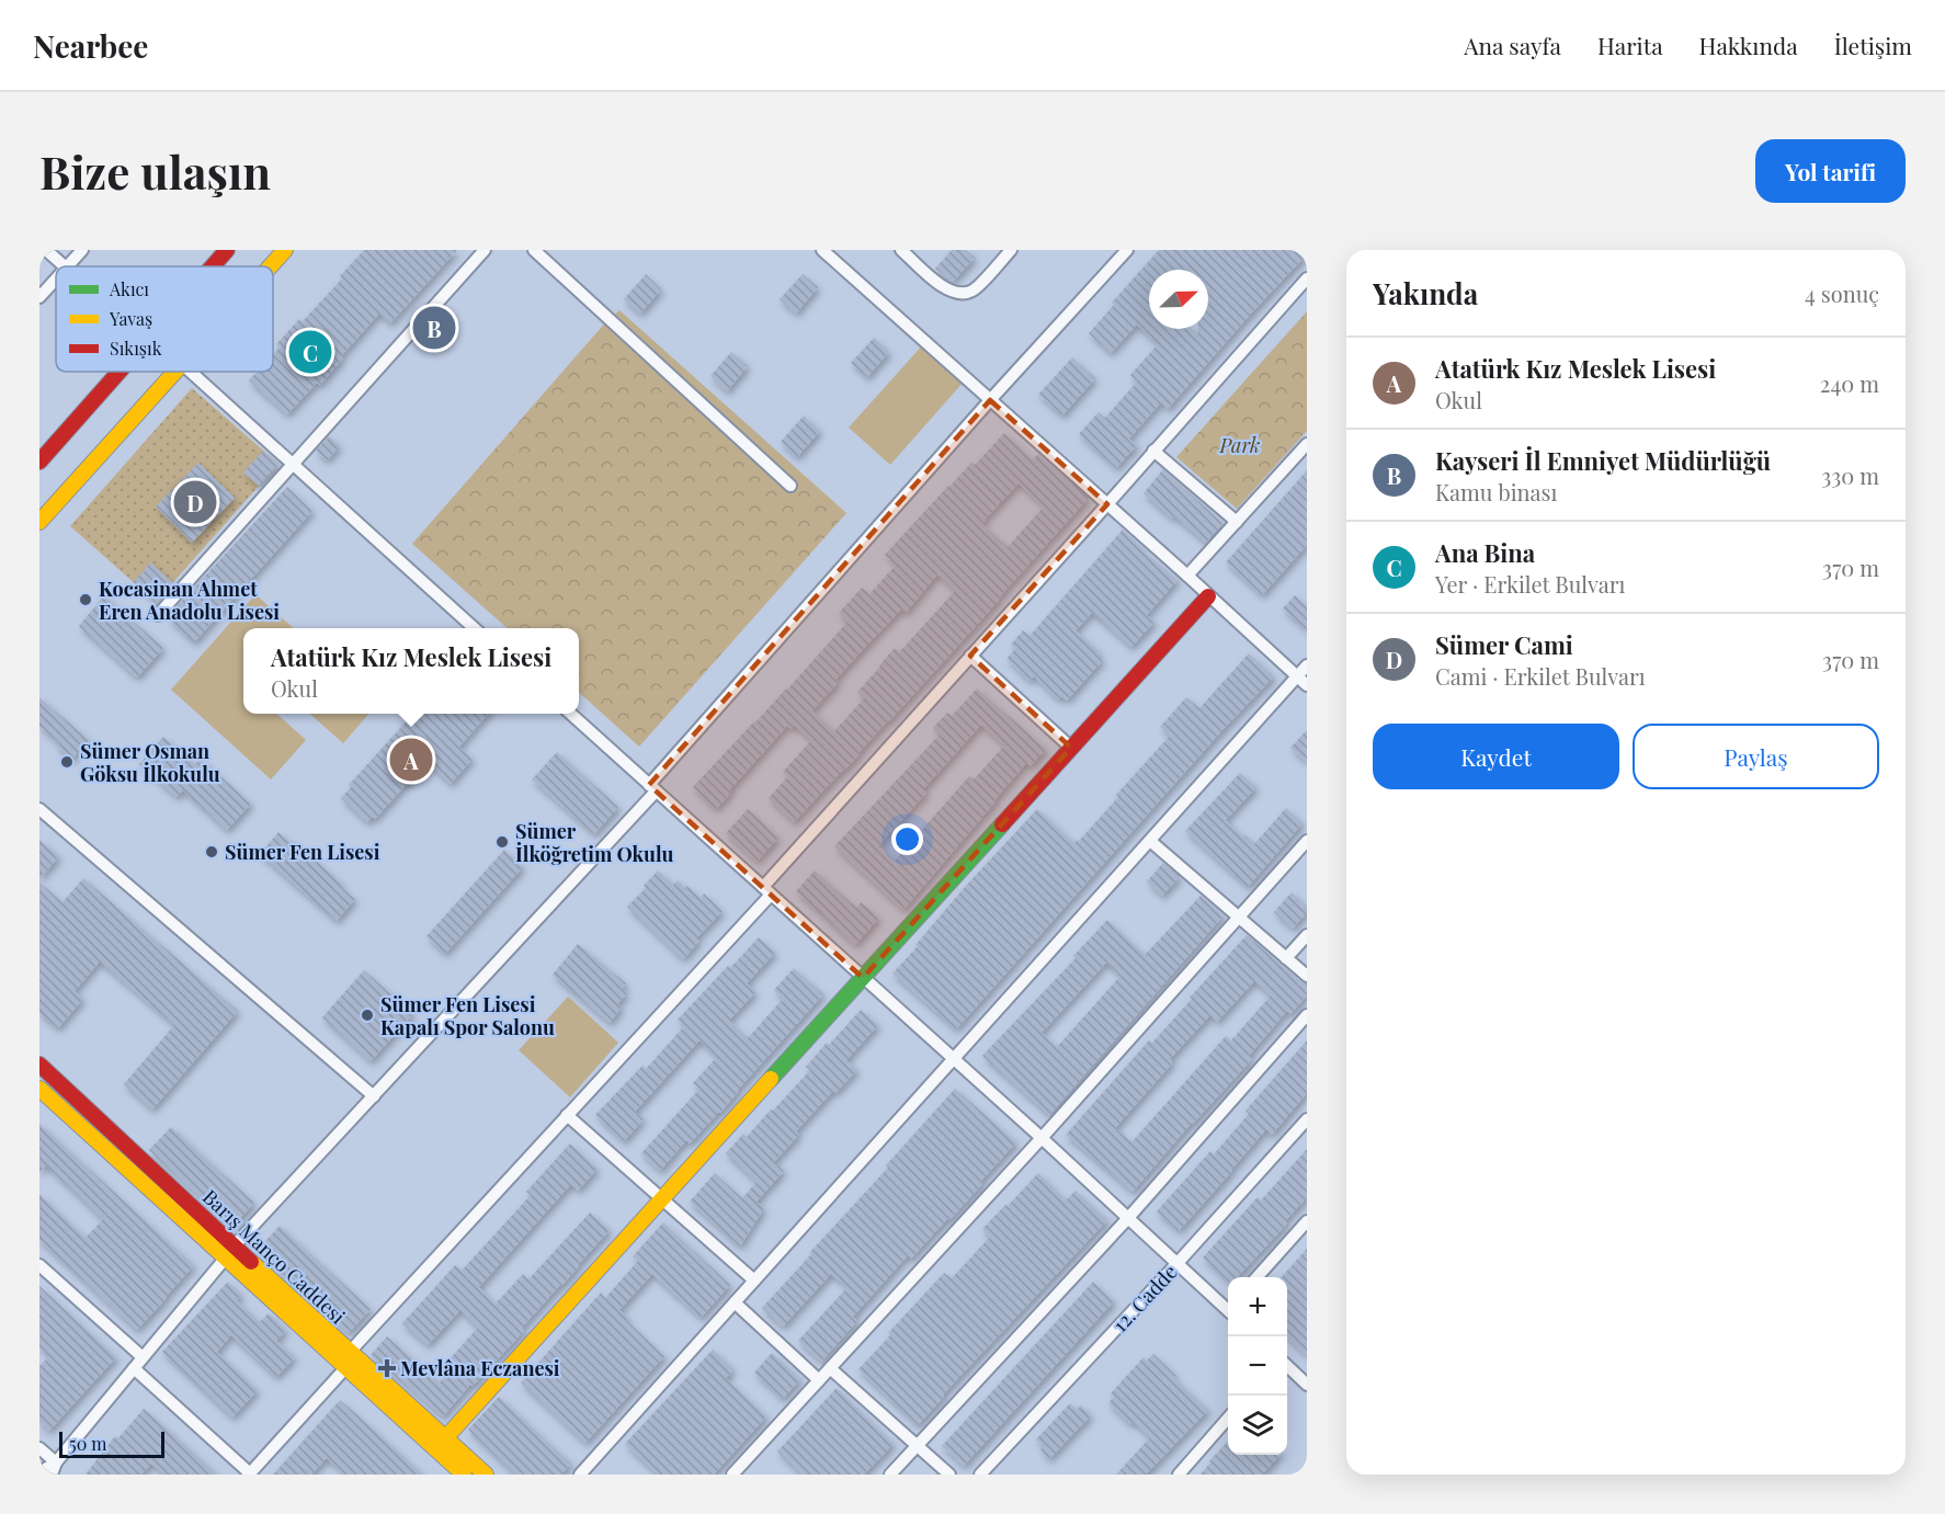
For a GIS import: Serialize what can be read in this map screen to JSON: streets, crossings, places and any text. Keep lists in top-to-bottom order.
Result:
{
  "streets": {
    "street": ["Barış Manço Caddesi", "12. Cadde"]
  },
  "parks": ["Park"],
  "places": {
    "other": [
      "Kocasinan Ahmet Eren Anadolu Lisesi",
      "Sümer Osman Göksu İlkokulu",
      "Sümer İlköğretim Okulu",
      "Sümer Fen Lisesi",
      "Sümer Fen Lisesi Kapalı Spor Salonu"
    ],
    "health": ["Mevlâna Eczanesi"]
  },
  "legend": ["Akıcı", "Yavaş", "Sıkışık"],
  "scale_bar": "50 m",
  "north": "top right",
  "page": {
    "header": "Nearbee",
    "nav": [
      "Ana sayfa",
      "Harita",
      "Hakkında",
      "İletişim"
    ],
    "buttons": [
      "Yol tarifi",
      ["Kaydet", "Paylaş"]
    ],
    "title": "Bize ulaşın",
    "heading": ["Yakında", "4 sonuç"],
    "pins": [
      "B",
      "C",
      "D",
      "A"
    ],
    "list": [
      {
        "mark": "A",
        "name": "Atatürk Kız Meslek Lisesi",
        "note": "Okul",
        "value": "240 m"
      },
      {
        "mark": "B",
        "name": "Kayseri İl Emniyet Müdürlüğü",
        "note": "Kamu binası",
        "value": "330 m"
      },
      {
        "mark": "C",
        "name": "Ana Bina",
        "note": "Yer · Erkilet Bulvarı",
        "value": "370 m"
      },
      {
        "mark": "D",
        "name": "Sümer Cami",
        "note": "Cami · Erkilet Bulvarı",
        "value": "370 m"
      }
    ],
    "popup": ["Atatürk Kız Meslek Lisesi", "Okul"],
    "map_buttons": ["+", "−"],
    "scale": "50 m"
  }
}
